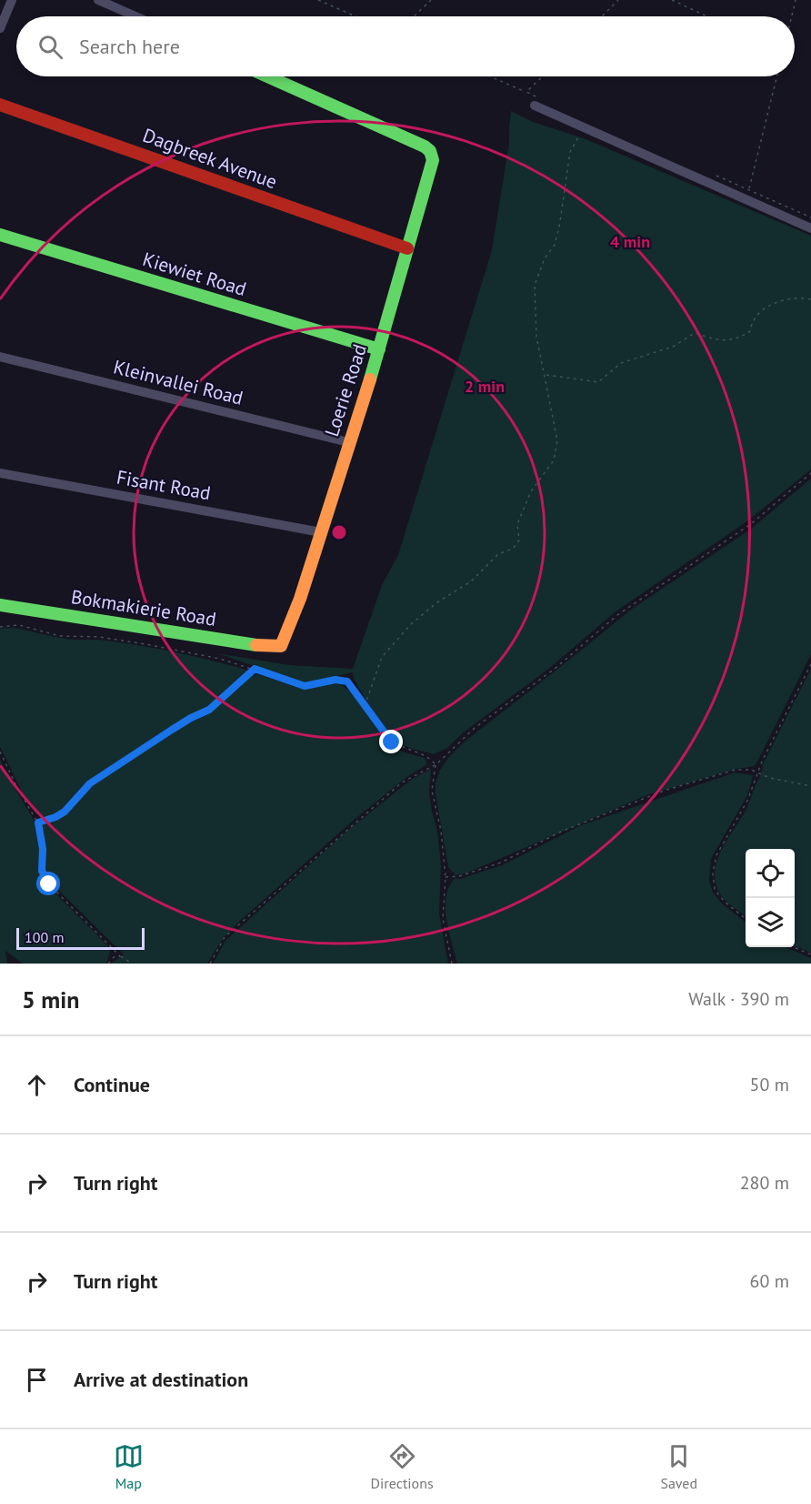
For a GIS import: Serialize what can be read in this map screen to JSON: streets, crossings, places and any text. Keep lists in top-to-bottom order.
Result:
{
  "streets": {
    "street": [
      "Dagbreek Avenue",
      "Kiewiet Road",
      "Kleinvallei Road",
      "Loerie Road",
      "Fisant Road",
      "Bokmakierie Road"
    ]
  },
  "crossings": [
    ["Dagbreek Avenue", "Loerie Road"],
    ["Kiewiet Road", "Loerie Road"],
    ["Kleinvallei Road", "Loerie Road"],
    ["Loerie Road", "Fisant Road"],
    ["Loerie Road", "Bokmakierie Road"]
  ],
  "scale_bar": "100 m",
  "page": {
    "search": "Search here",
    "scale": "100 m",
    "heading": ["5 min", "Walk · 390 m"],
    "list": [
      ["Continue", "50 m"],
      ["Turn right", "280 m"],
      ["Turn right", "60 m"],
      "Arrive at destination"
    ],
    "nav": ["Map", "Directions", "Saved"]
  },
  "rings": ["4 min", "2 min"]
}
